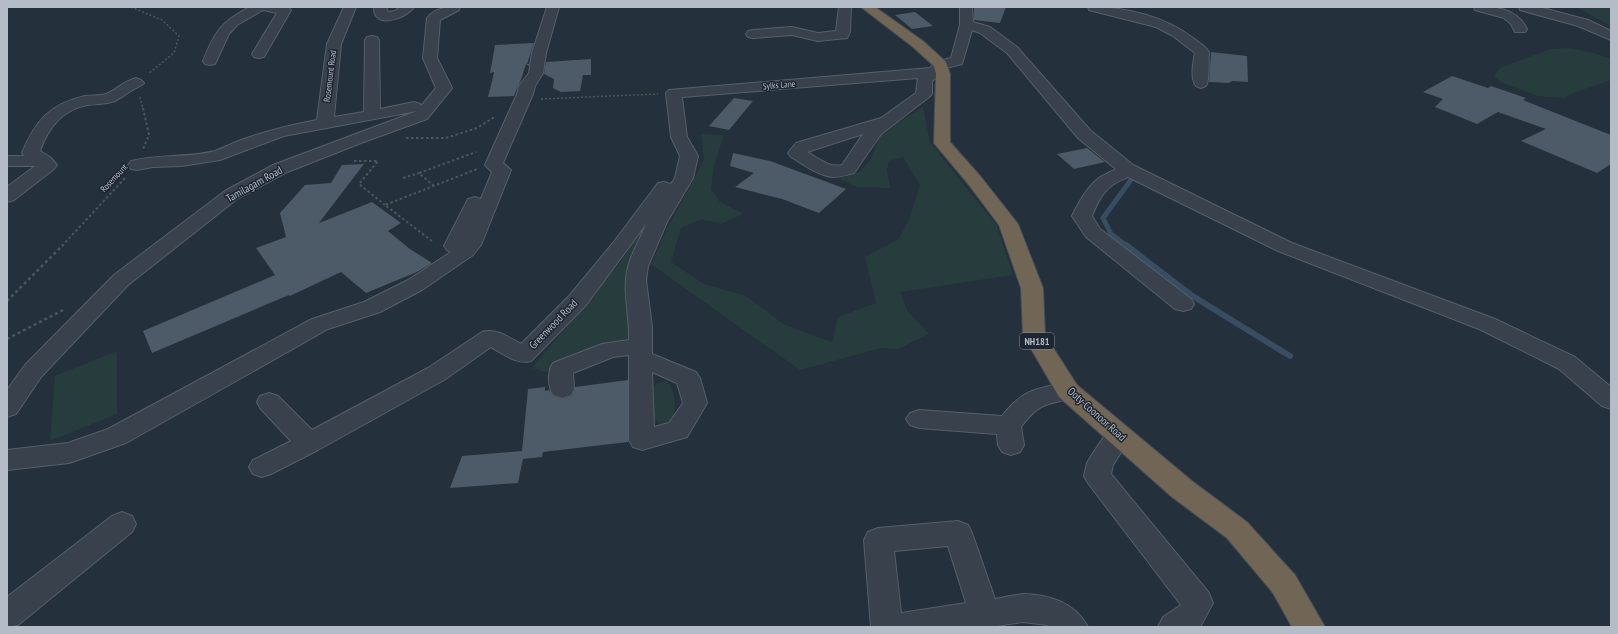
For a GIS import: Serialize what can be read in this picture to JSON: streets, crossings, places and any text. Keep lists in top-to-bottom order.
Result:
{
  "streets": {
    "highway": ["NH181", "Ooty-Coonoor Road"],
    "street": [
      "Rosemount Road",
      "Sylks Lane",
      "Tamilagam Road",
      "Greenwood Road"
    ],
    "path": ["Rosemount"]
  },
  "crossings": [
    ["Sylks Lane", "Greenwood Road"],
    ["Sylks Lane", "Ooty-Coonoor Road"]
  ]
}
